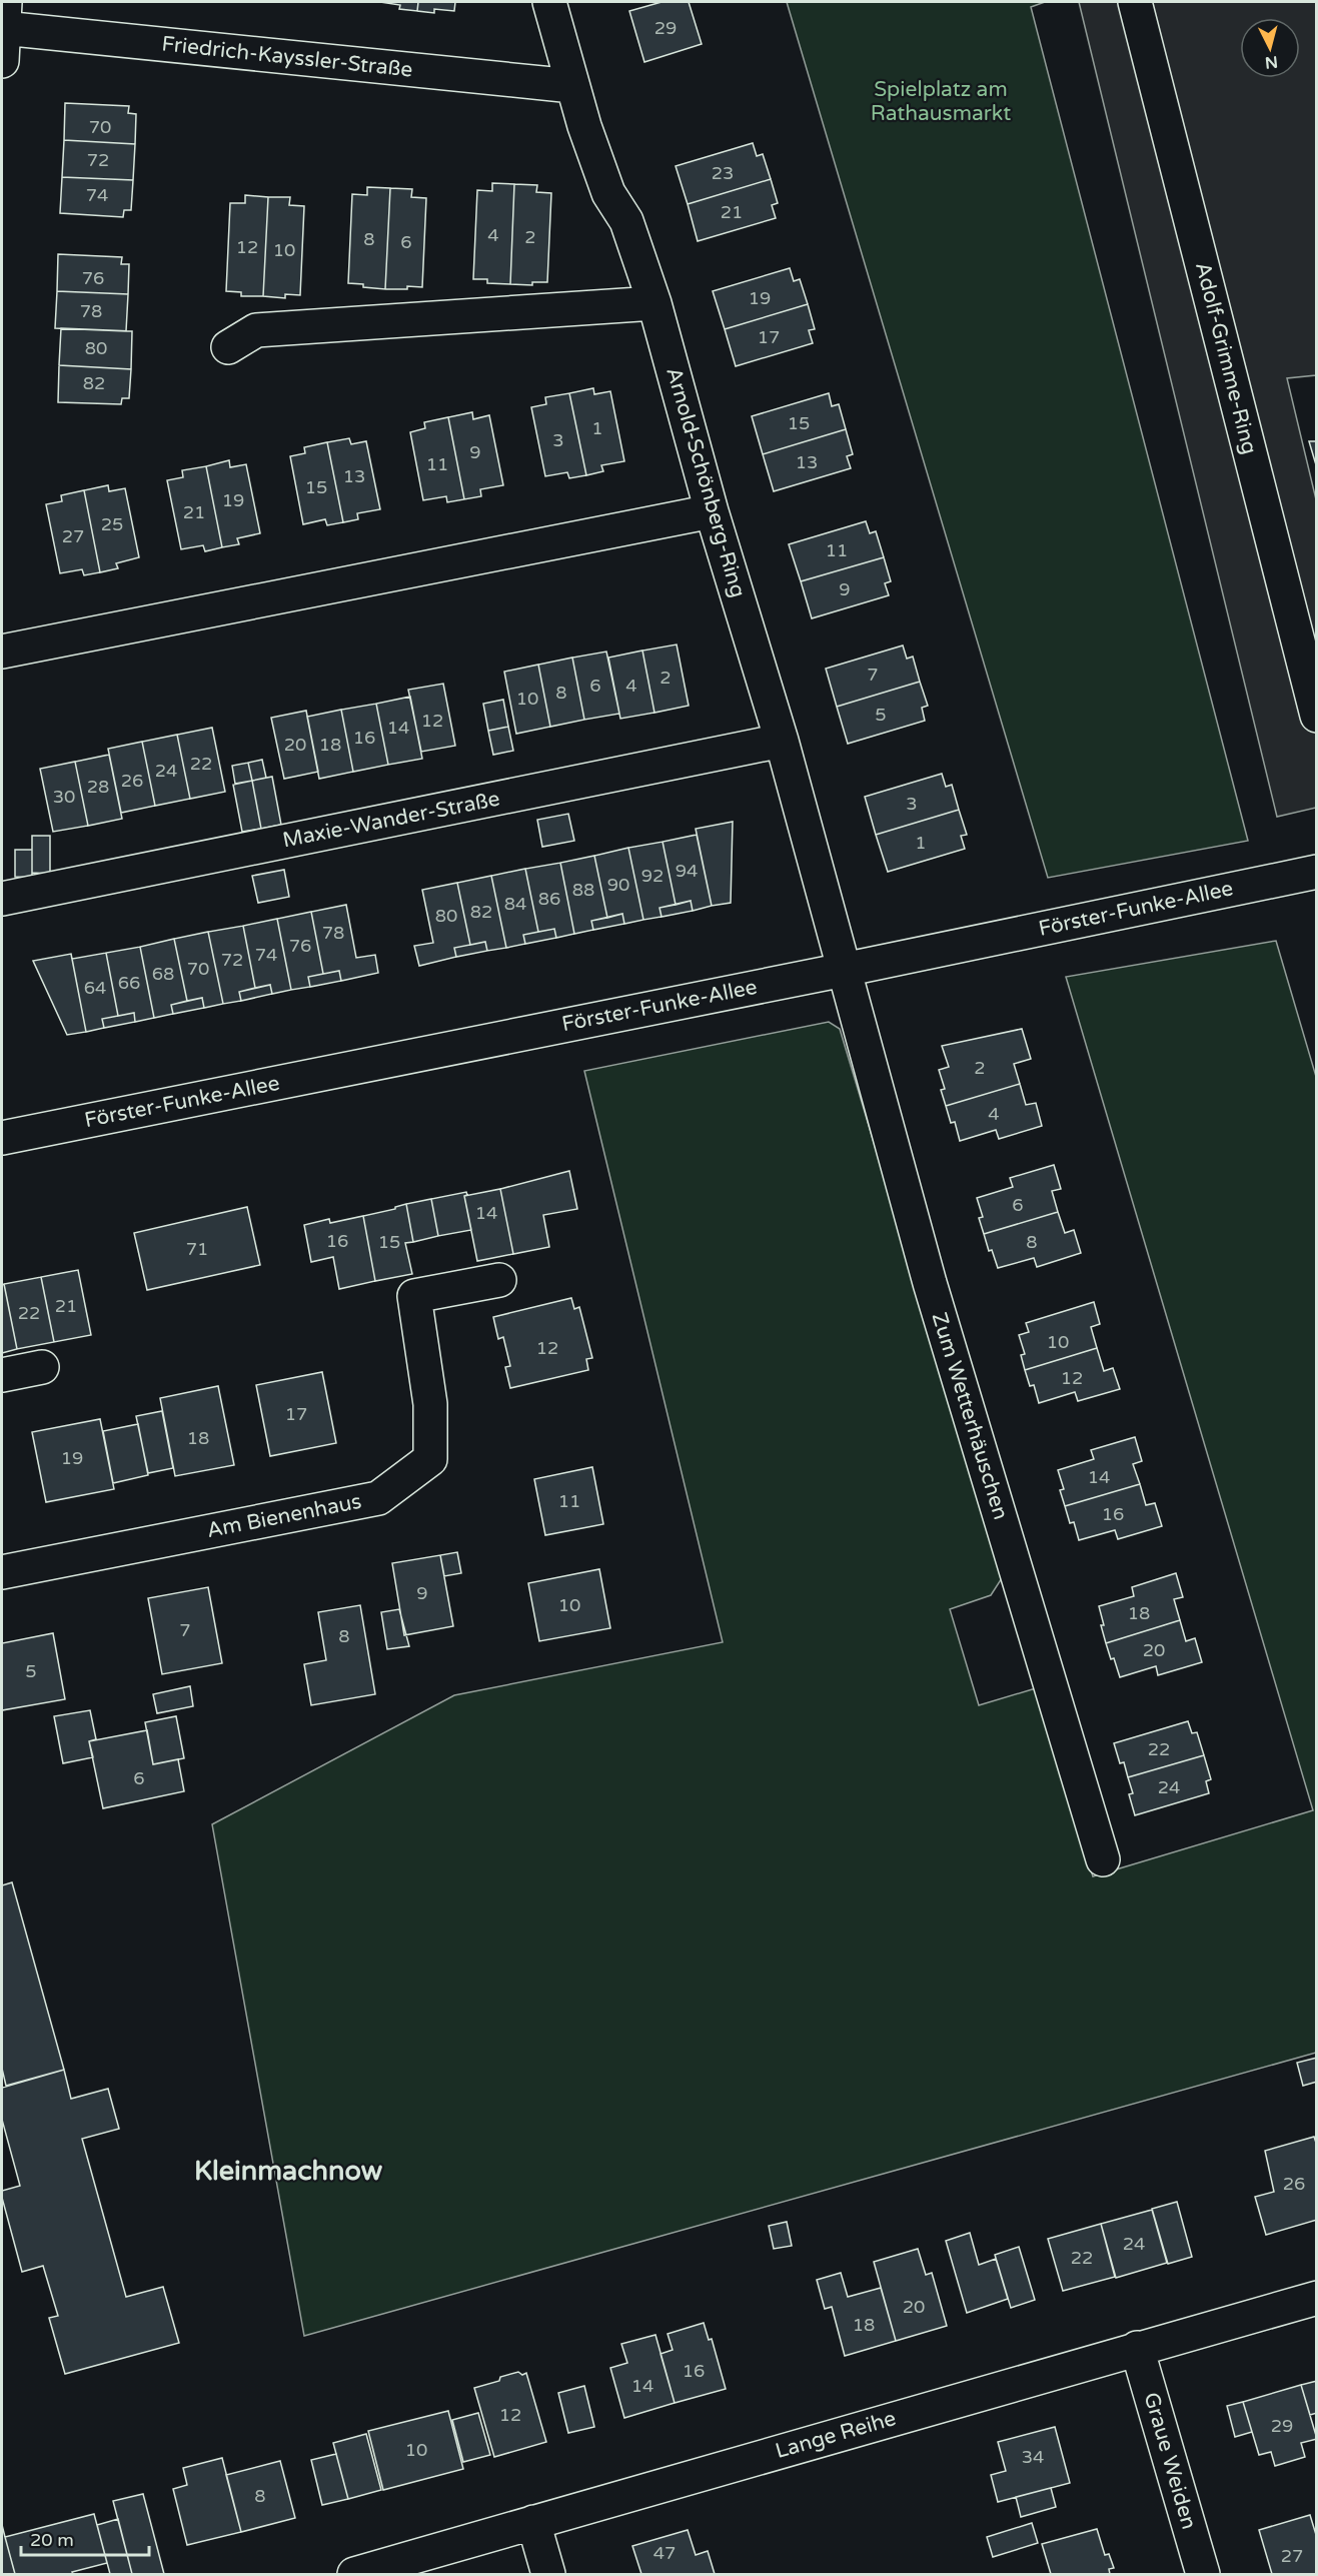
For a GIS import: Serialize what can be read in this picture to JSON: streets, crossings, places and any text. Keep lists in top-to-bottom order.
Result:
{
  "streets": {
    "street": [
      "Friedrich-Kayssler-Straße",
      "Adolf-Grimme-Ring",
      "Arnold-Schönberg-Ring",
      "Maxie-Wander-Straße",
      "Förster-Funke-Allee",
      "Zum Wetterhäuschen",
      "Am Bienenhaus",
      "Lange Reihe",
      "Graue Weiden"
    ]
  },
  "crossings": [
    ["Friedrich-Kayssler-Straße", "Arnold-Schönberg-Ring"],
    ["Arnold-Schönberg-Ring", "Maxie-Wander-Straße"],
    ["Arnold-Schönberg-Ring", "Förster-Funke-Allee"],
    ["Arnold-Schönberg-Ring", "Zum Wetterhäuschen"],
    ["Förster-Funke-Allee", "Zum Wetterhäuschen"],
    ["Lange Reihe", "Graue Weiden"]
  ],
  "districts": ["Kleinmachnow"],
  "parks": ["Spielplatz am Rathausmarkt"],
  "house_numbers": [
    "29",
    "70",
    "72",
    "23",
    "74",
    "21",
    "4",
    "2",
    "8",
    "6",
    "12",
    "10",
    "76",
    "19",
    "78",
    "17",
    "80",
    "82",
    "15",
    "1",
    "3",
    "9",
    "13",
    "11",
    "13",
    "15",
    "19",
    "21",
    "25",
    "27",
    "11",
    "9",
    "7",
    "2",
    "6",
    "4",
    "8",
    "10",
    "5",
    "12",
    "14",
    "16",
    "20",
    "18",
    "22",
    "24",
    "26",
    "28",
    "30",
    "3",
    "1",
    "94",
    "92",
    "90",
    "88",
    "86",
    "84",
    "82",
    "80",
    "78",
    "76",
    "74",
    "72",
    "70",
    "68",
    "66",
    "64",
    "2",
    "4",
    "6",
    "14",
    "16",
    "15",
    "8",
    "71",
    "21",
    "22",
    "10",
    "12",
    "12",
    "17",
    "18",
    "19",
    "14",
    "11",
    "16",
    "9",
    "10",
    "18",
    "7",
    "8",
    "20",
    "5",
    "22",
    "6",
    "24",
    "26",
    "24",
    "22",
    "20",
    "18",
    "16",
    "14",
    "12",
    "29",
    "10",
    "34",
    "8",
    "47",
    "27"
  ],
  "scale_bar": "20 m",
  "north": "bottom"
}
